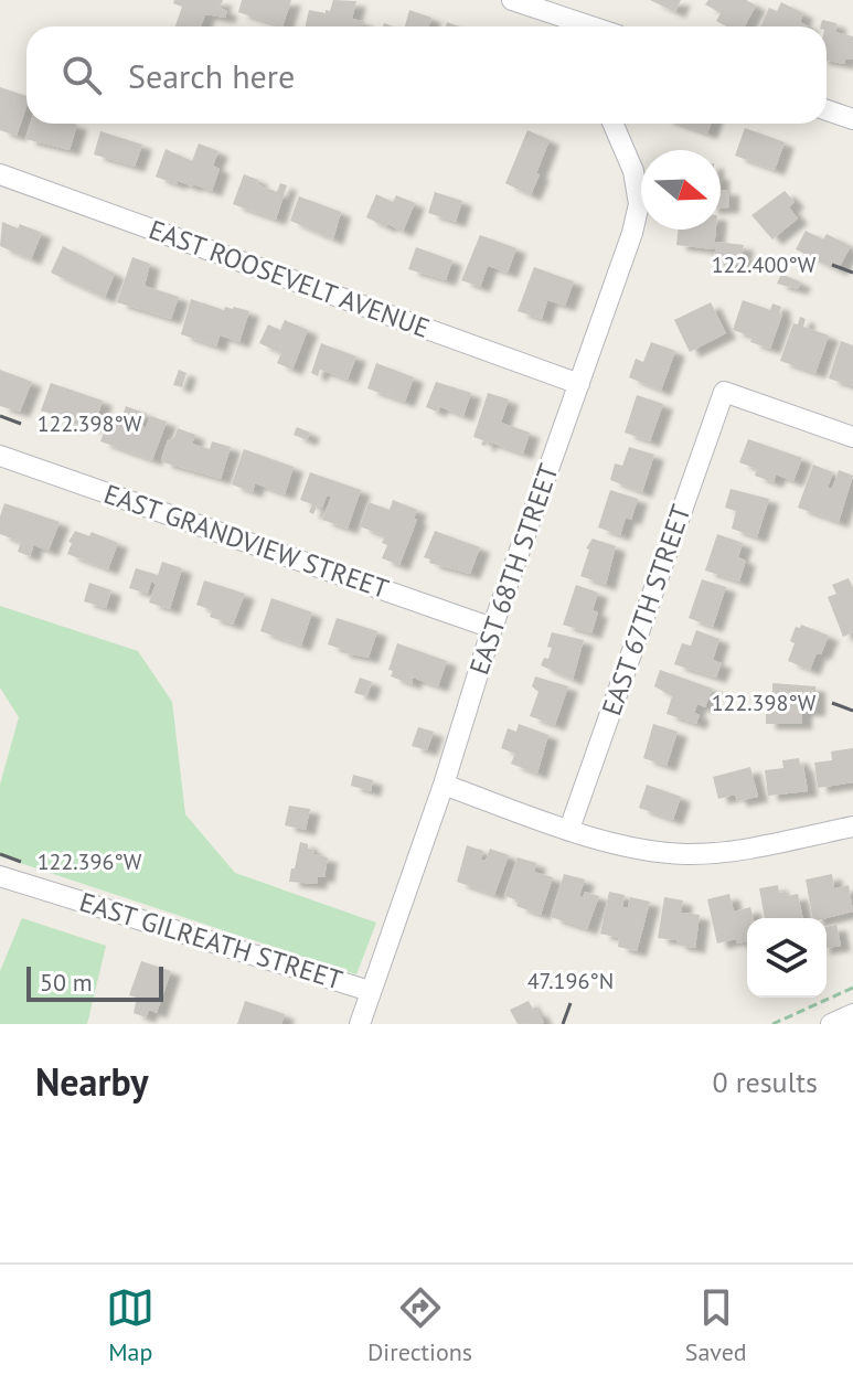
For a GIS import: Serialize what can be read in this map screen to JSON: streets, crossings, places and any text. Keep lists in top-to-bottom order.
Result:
{
  "streets": {
    "street": [
      "EAST ROOSEVELT AVENUE",
      "EAST GRANDVIEW STREET",
      "EAST 68TH STREET",
      "EAST 67TH STREET",
      "EAST GILREATH STREET"
    ]
  },
  "crossings": [
    ["EAST ROOSEVELT AVENUE", "EAST 68TH STREET"],
    ["EAST GRANDVIEW STREET", "EAST 68TH STREET"],
    ["EAST 68TH STREET", "EAST GILREATH STREET"]
  ],
  "scale_bar": "50 m",
  "north": "right",
  "page": {
    "search": "Search here",
    "scale": "50 m",
    "heading": ["Nearby", "0 results"],
    "nav": ["Map", "Directions", "Saved"]
  },
  "coordinates": [
    "122.400°W",
    "122.398°W",
    "122.396°W",
    "47.196°N"
  ]
}
